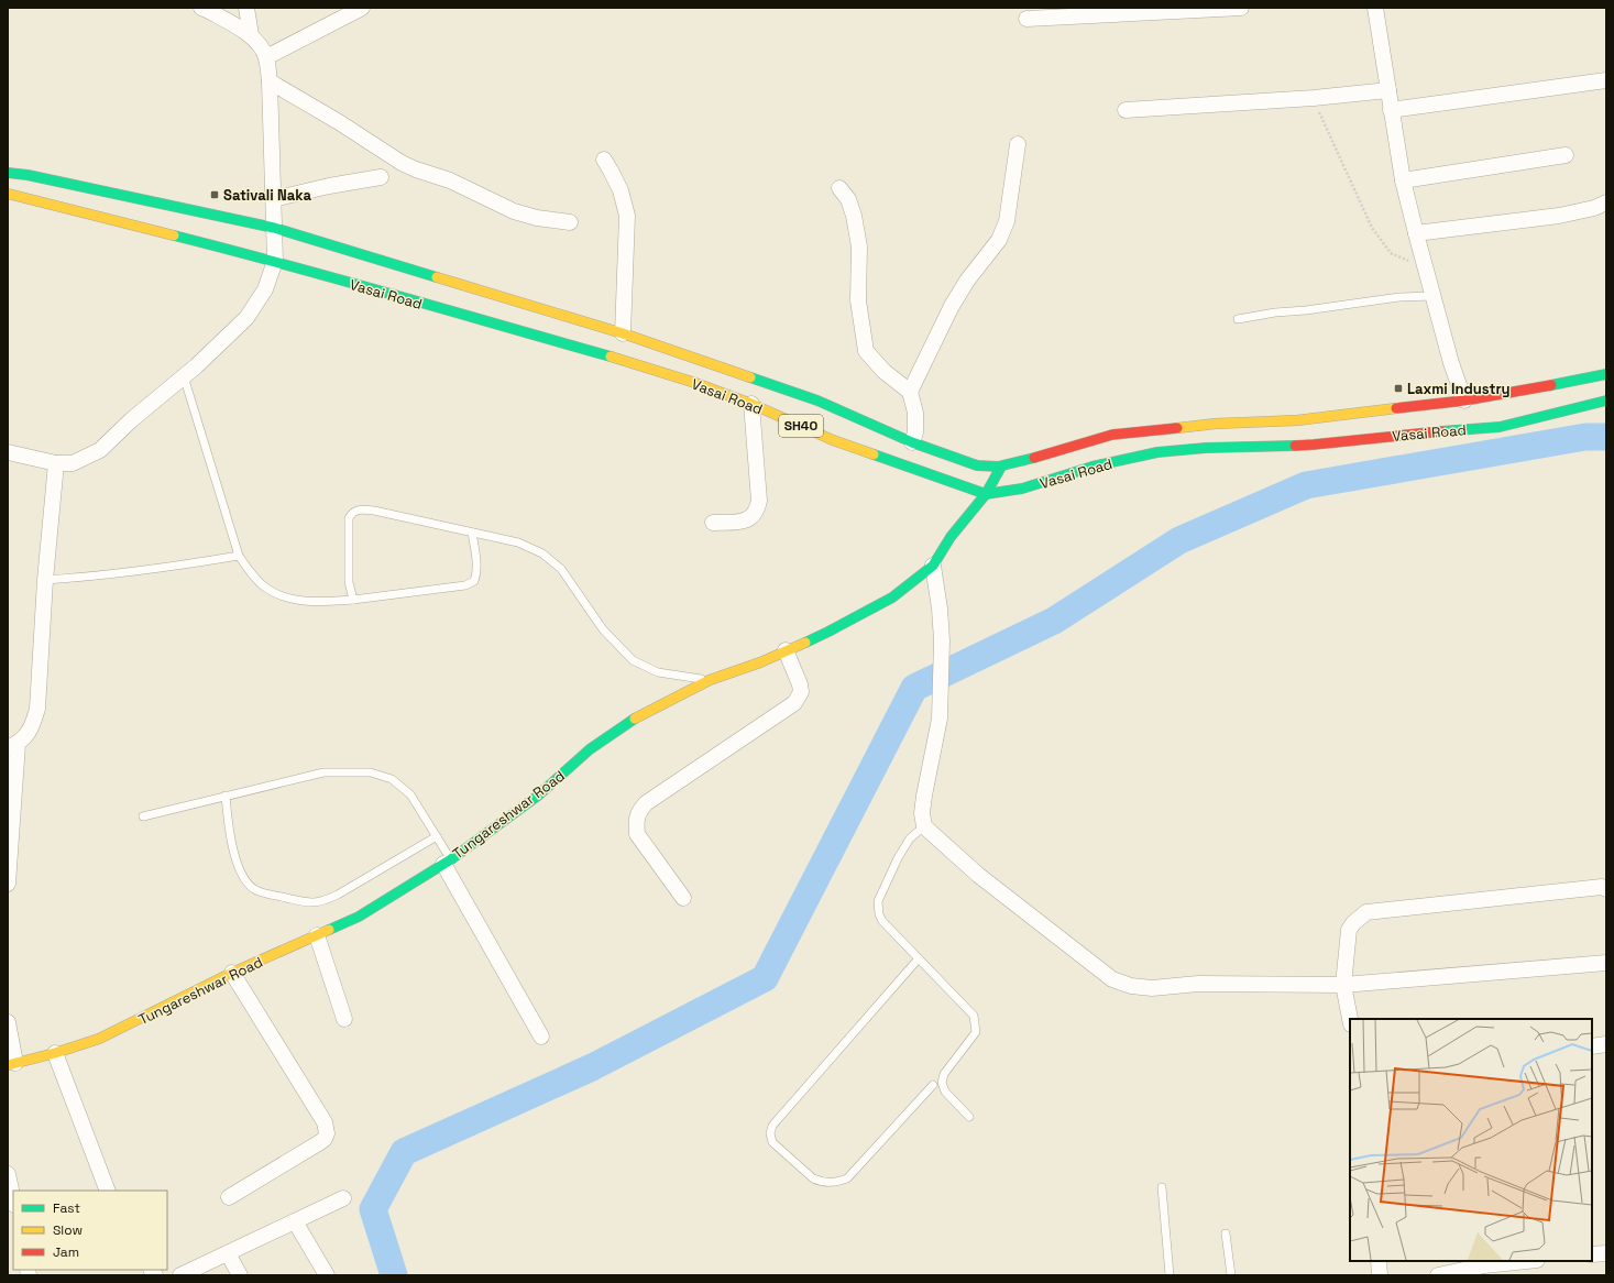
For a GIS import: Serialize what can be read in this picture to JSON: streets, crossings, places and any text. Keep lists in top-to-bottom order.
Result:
{
  "streets": {
    "main road": ["Vasai Road", "SH40", "Tungareshwar Road"]
  },
  "crossings": [
    ["Vasai Road", "Tungareshwar Road"]
  ],
  "places": {
    "transit": ["Sativali Naka", "Laxmi Industry"]
  },
  "legend": ["Fast", "Slow", "Jam"]
}
